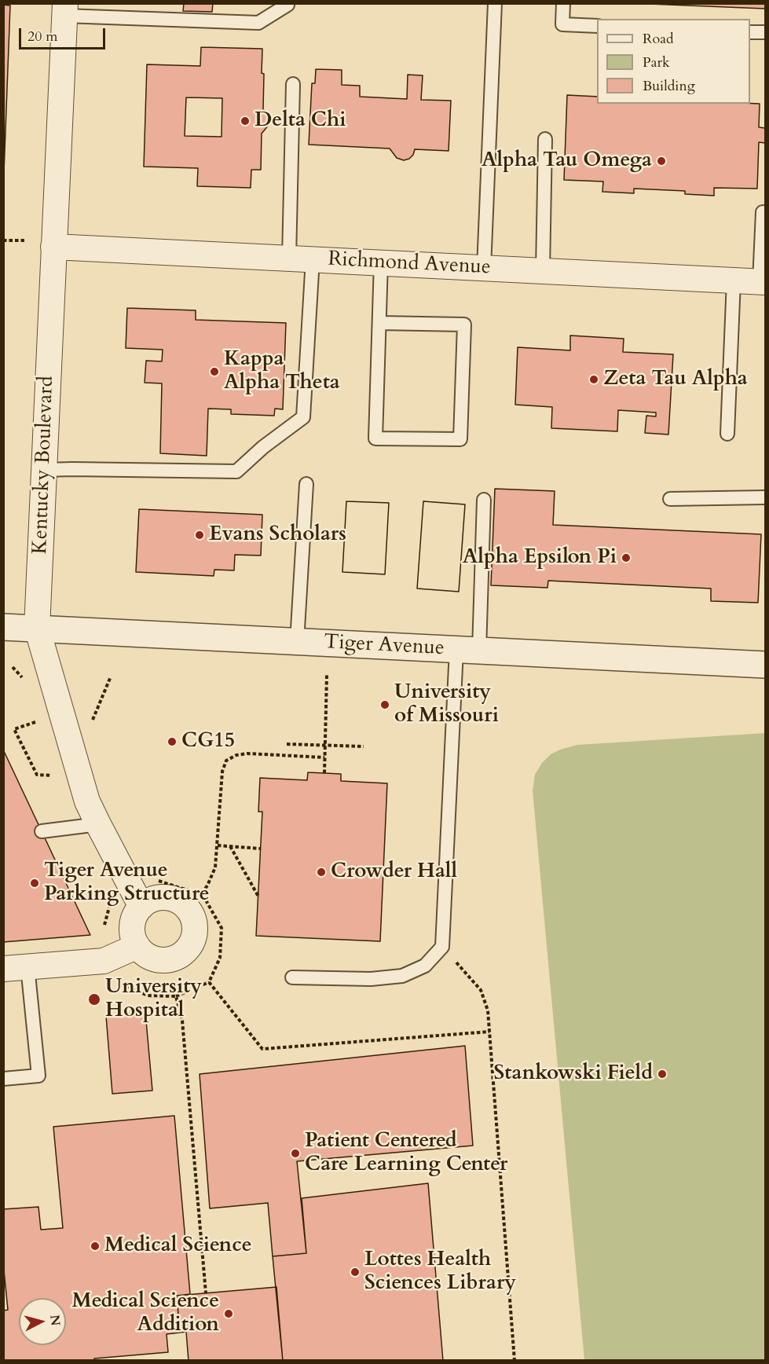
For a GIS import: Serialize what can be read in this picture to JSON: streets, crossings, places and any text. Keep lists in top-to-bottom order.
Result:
{
  "streets": {
    "street": ["Richmond Avenue", "Kentucky Boulevard", "Tiger Avenue"]
  },
  "crossings": [
    ["Richmond Avenue", "Kentucky Boulevard"],
    ["Kentucky Boulevard", "Tiger Avenue"]
  ],
  "places": [
    "Delta Chi",
    "Alpha Tau Omega",
    "Kappa Alpha Theta",
    "Zeta Tau Alpha",
    "Evans Scholars",
    "Alpha Epsilon Pi",
    "University of Missouri",
    "CG15",
    "Crowder Hall",
    "Tiger Avenue Parking Structure",
    "University Hospital",
    "Stankowski Field",
    "Patient Centered Care Learning Center",
    "Medical Science",
    "Lottes Health Sciences Library",
    "Medical Science Addition"
  ],
  "legend": ["Road", "Park", "Building"],
  "scale_bar": "20 m",
  "north": "right"
}
